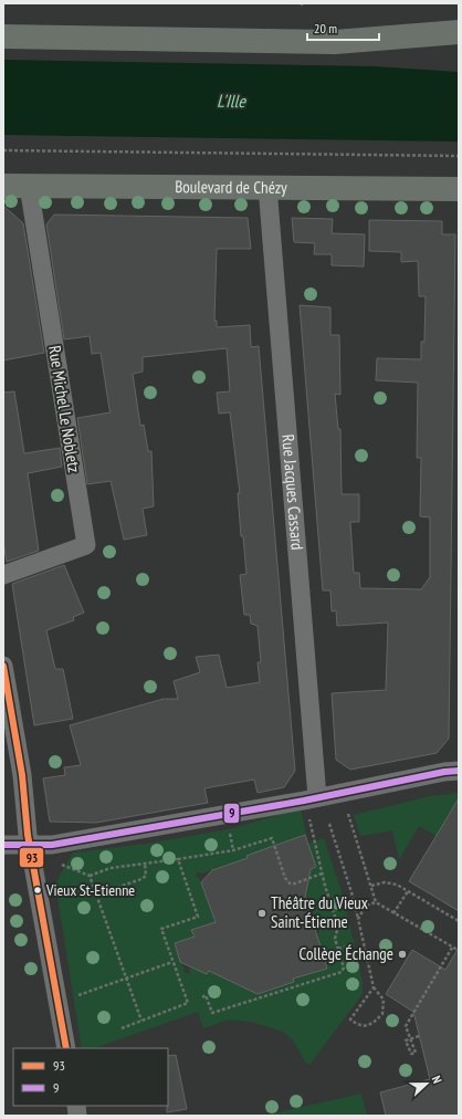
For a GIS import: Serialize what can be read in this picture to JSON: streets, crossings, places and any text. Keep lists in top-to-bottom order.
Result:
{
  "streets": {
    "main road": ["Boulevard de Chézy"],
    "street": ["Rue Michel Le Nobletz", "Rue Jacques Cassard"]
  },
  "crossings": [
    ["Boulevard de Chézy", "Rue Michel Le Nobletz"],
    ["Boulevard de Chézy", "Rue Jacques Cassard"]
  ],
  "water": ["L'Ille"],
  "places": ["Vieux St-Etienne", "Théâtre du Vieux Saint-Étienne", "Collège Échange"],
  "lines": ["transit line 93", "transit line 9"],
  "legend": ["93", "9"],
  "scale_bar": "20 m",
  "north": "right"
}
